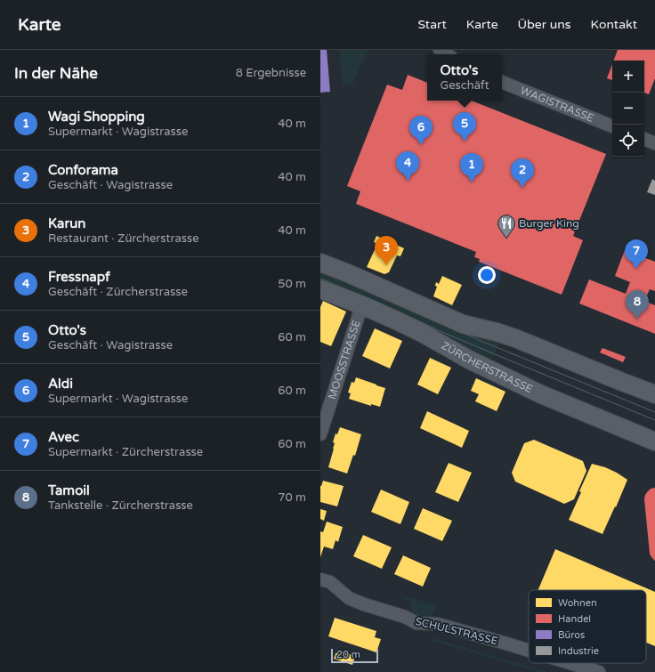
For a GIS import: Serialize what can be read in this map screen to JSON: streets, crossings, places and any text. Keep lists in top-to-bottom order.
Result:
{
  "streets": {
    "main road": ["ZÜRCHERSTRASSE"],
    "street": ["WAGISTRASSE", "MOOSSTRASSE", "SCHULSTRASSE"]
  },
  "crossings": [
    ["MOOSSTRASSE", "ZÜRCHERSTRASSE"]
  ],
  "places": {
    "restaurant": ["Burger King"]
  },
  "legend": [
    "Wohnen",
    "Handel",
    "Büros",
    "Industrie"
  ],
  "scale_bar": "20 m",
  "page": {
    "header": "Karte",
    "nav": [
      "Start",
      "Karte",
      "Über uns",
      "Kontakt"
    ],
    "heading": ["In der Nähe", "8 Ergebnisse"],
    "popup": ["Otto's", "Geschäft"],
    "map_buttons": ["+", "−"],
    "list": [
      {
        "mark": "1",
        "name": "Wagi Shopping",
        "note": "Supermarkt · Wagistrasse",
        "value": "40 m"
      },
      {
        "mark": "2",
        "name": "Conforama",
        "note": "Geschäft · Wagistrasse",
        "value": "40 m"
      },
      {
        "mark": "3",
        "name": "Karun",
        "note": "Restaurant · Zürcherstrasse",
        "value": "40 m"
      },
      {
        "mark": "4",
        "name": "Fressnapf",
        "note": "Geschäft · Zürcherstrasse",
        "value": "50 m"
      },
      {
        "mark": "5",
        "name": "Otto's",
        "note": "Geschäft · Wagistrasse",
        "value": "60 m"
      },
      {
        "mark": "6",
        "name": "Aldi",
        "note": "Supermarkt · Wagistrasse",
        "value": "60 m"
      },
      {
        "mark": "7",
        "name": "Avec",
        "note": "Supermarkt · Zürcherstrasse",
        "value": "60 m"
      },
      {
        "mark": "8",
        "name": "Tamoil",
        "note": "Tankstelle · Zürcherstrasse",
        "value": "70 m"
      }
    ],
    "pins": [
      "5",
      "6",
      "4",
      "1",
      "2",
      "3",
      "7",
      "8"
    ],
    "scale": "20 m"
  }
}
